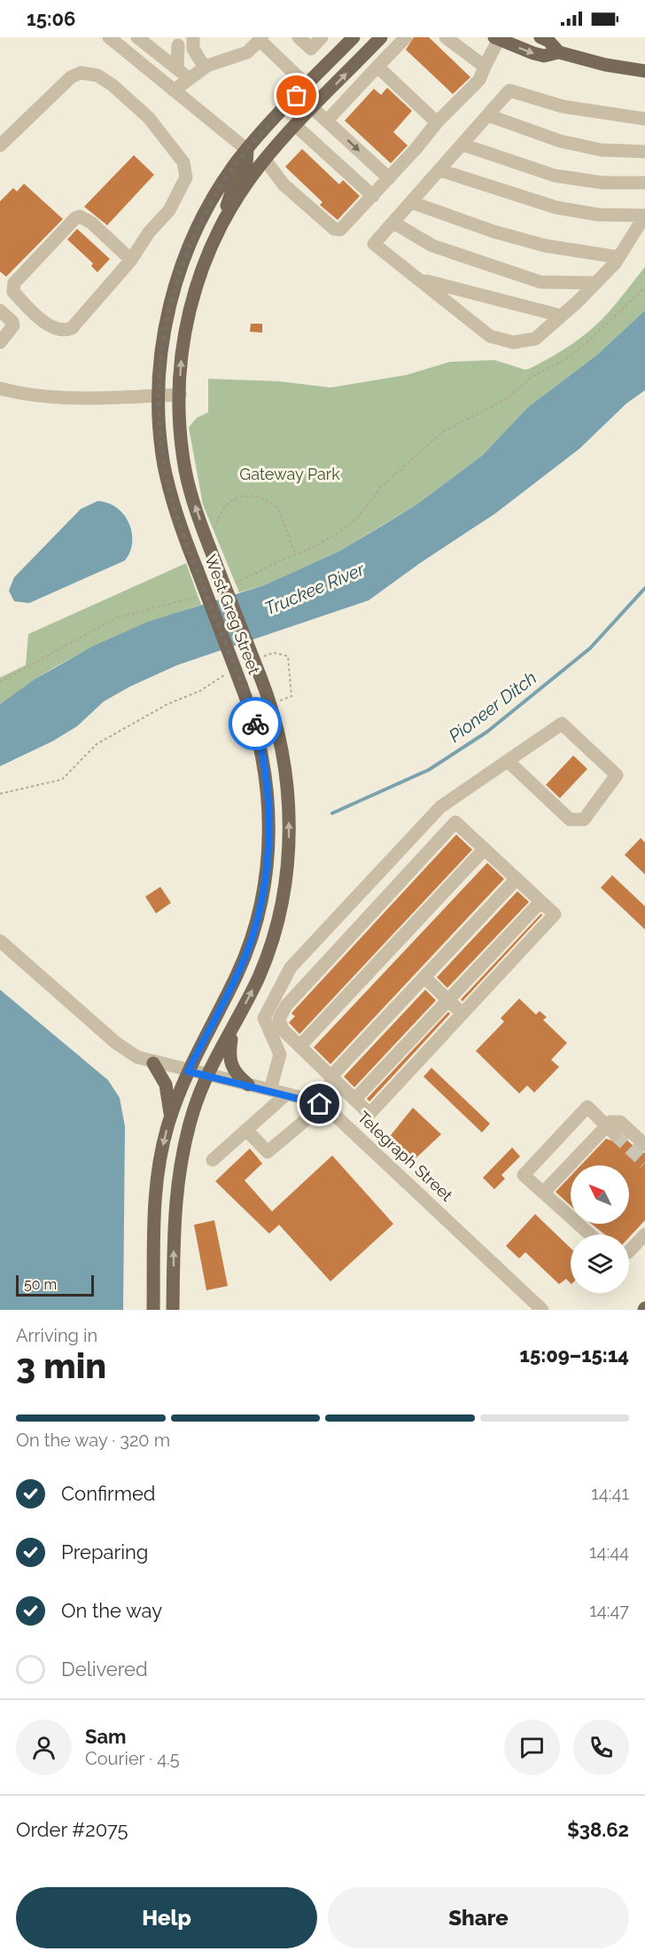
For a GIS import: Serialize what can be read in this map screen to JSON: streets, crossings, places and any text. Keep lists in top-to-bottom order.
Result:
{
  "streets": {
    "main road": ["West Greg Street"],
    "street": ["Telegraph Street"]
  },
  "crossings": [
    ["West Greg Street", "Telegraph Street"]
  ],
  "water": ["Truckee River", "Pioneer Ditch"],
  "parks": ["Gateway Park"],
  "scale_bar": "50 m",
  "north": "top left",
  "page": {
    "status": "15:06",
    "scale": "50 m",
    "heading": ["3 min", "Arriving in", "15:09–15:14"],
    "panel": [
      "Sam",
      "Courier · 4.5",
      "Order #2075",
      "$38.62"
    ],
    "bar": "On the way · 320 m",
    "list": [
      ["Confirmed", "14:41"],
      ["Preparing", "14:44"],
      ["On the way", "14:47"],
      "Delivered"
    ],
    "buttons": ["Help", "Share"]
  }
}
